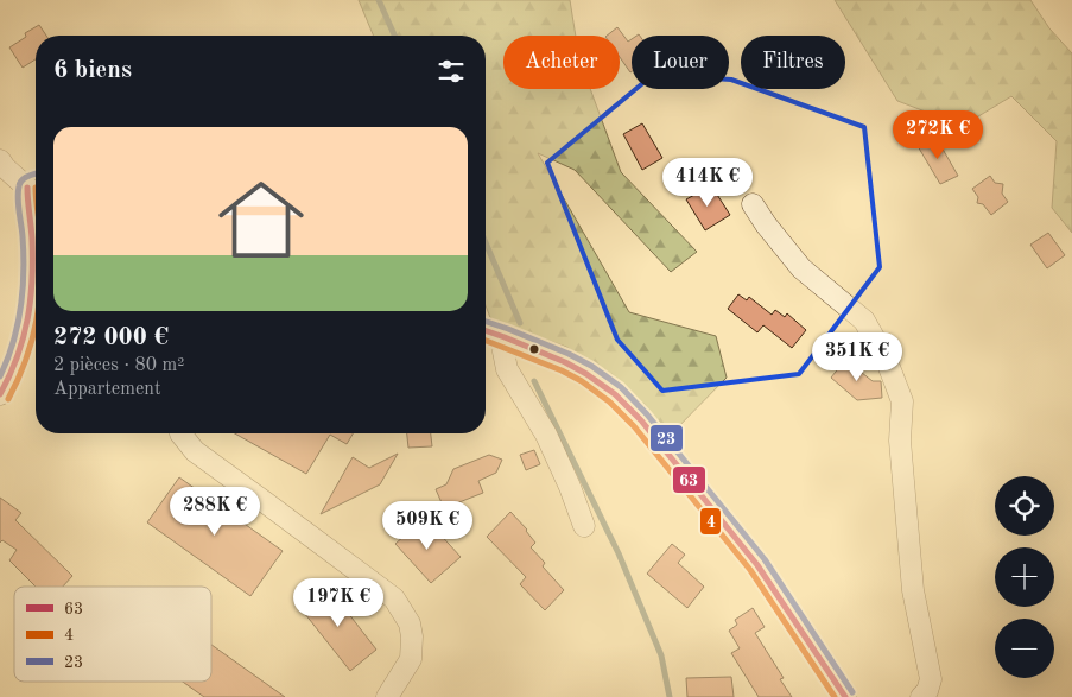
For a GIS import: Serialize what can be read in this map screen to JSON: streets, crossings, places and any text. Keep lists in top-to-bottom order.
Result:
{
  "lines": ["transit line 23", "transit line 63", "transit line 4"],
  "legend": ["63", "4", "23"],
  "page": {
    "chip": ["Acheter", "Louer", "Filtres"],
    "heading": "6 biens",
    "list": [
      {
        "name": "272 000 €",
        "note": "2 pièces · 80 m² · Appartement"
      }
    ],
    "price": [
      "272K €",
      "414K €",
      "351K €",
      "288K €",
      "509K €",
      "197K €"
    ],
    "map_buttons": ["+", "−"]
  }
}
